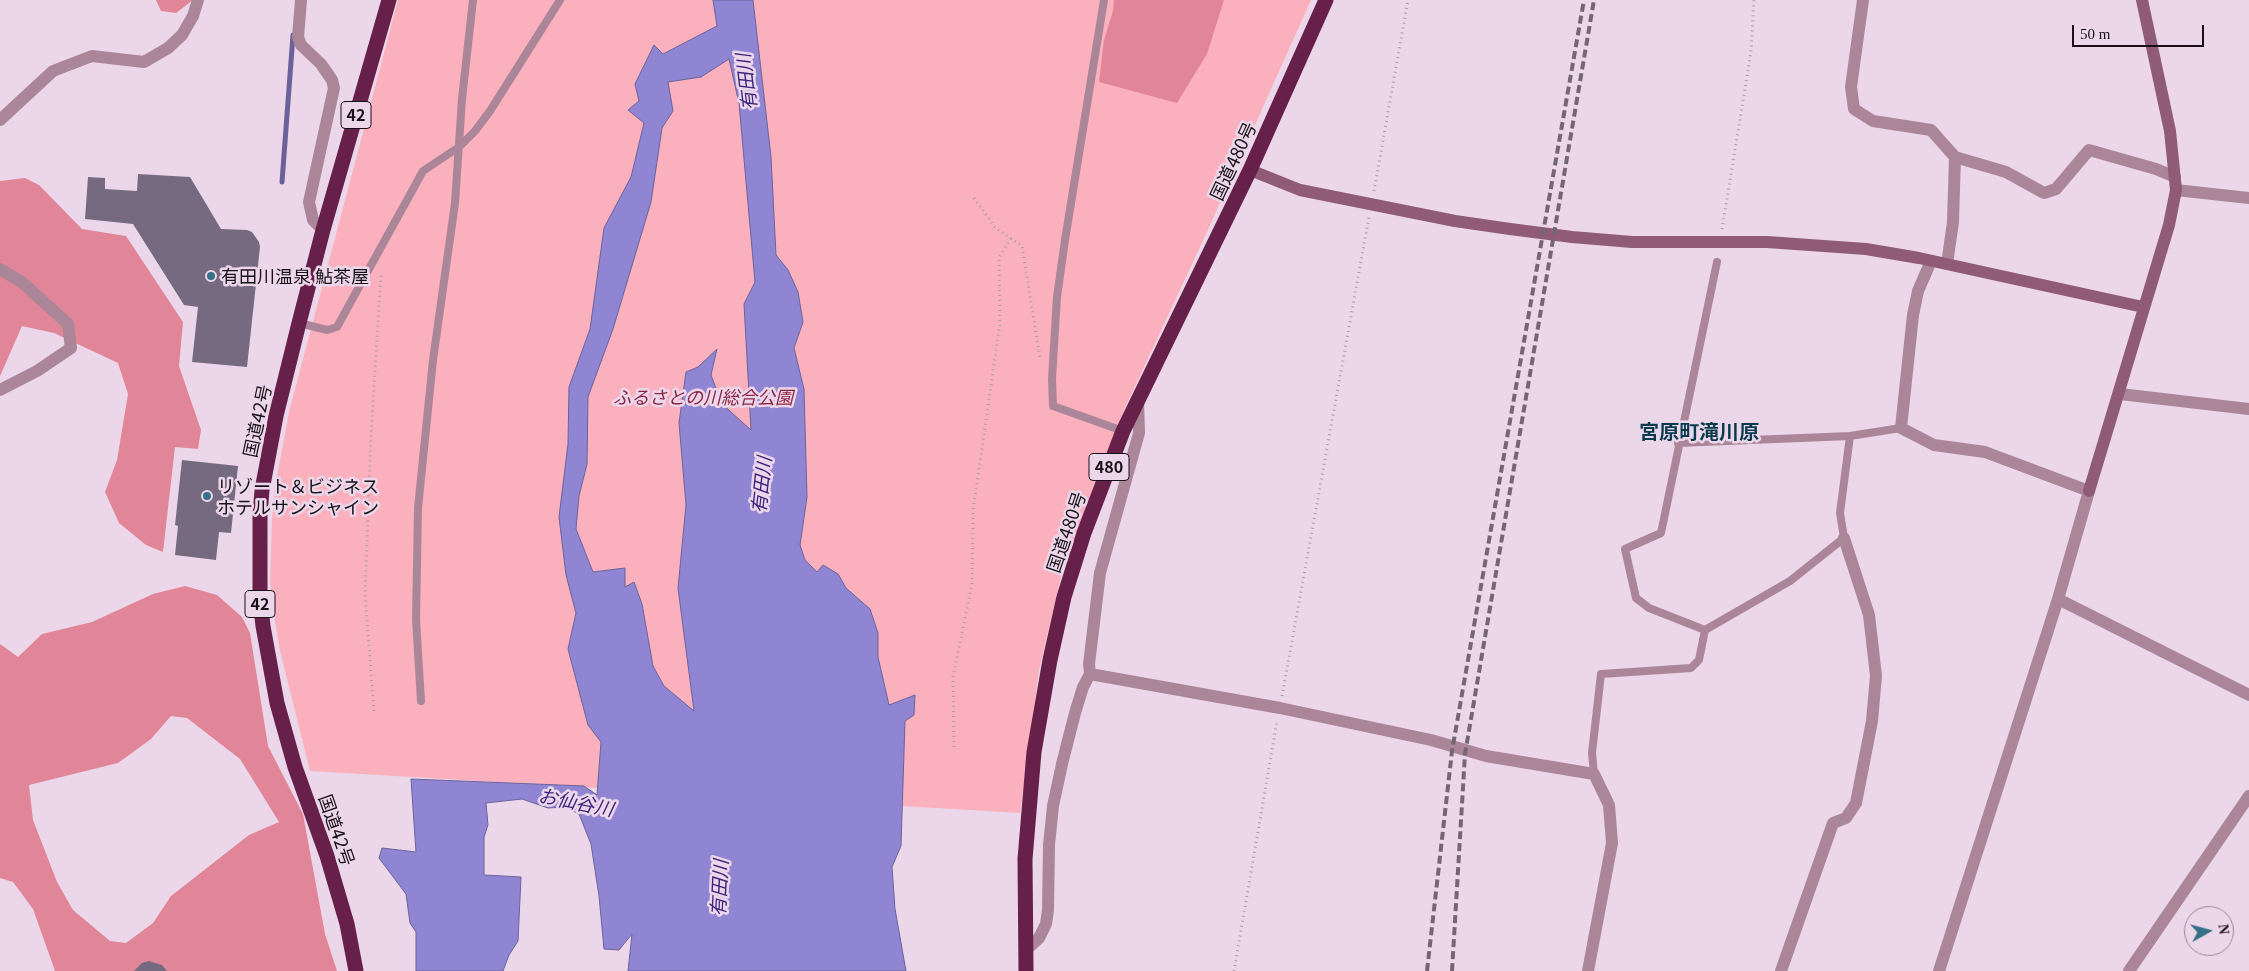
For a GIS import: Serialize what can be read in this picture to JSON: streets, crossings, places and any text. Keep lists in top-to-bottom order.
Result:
{
  "streets": {
    "highway": [
      "42",
      "国道480号",
      "国道42号",
      "480"
    ]
  },
  "districts": ["宮原町滝川原"],
  "water": ["有田川", "お仙谷川"],
  "parks": ["ふるさとの川総合公園"],
  "places": ["有田川温泉 鮎茶屋", "リゾート＆ビジネス ホテルサンシャイン"],
  "scale_bar": "50 m",
  "north": "right"
}
